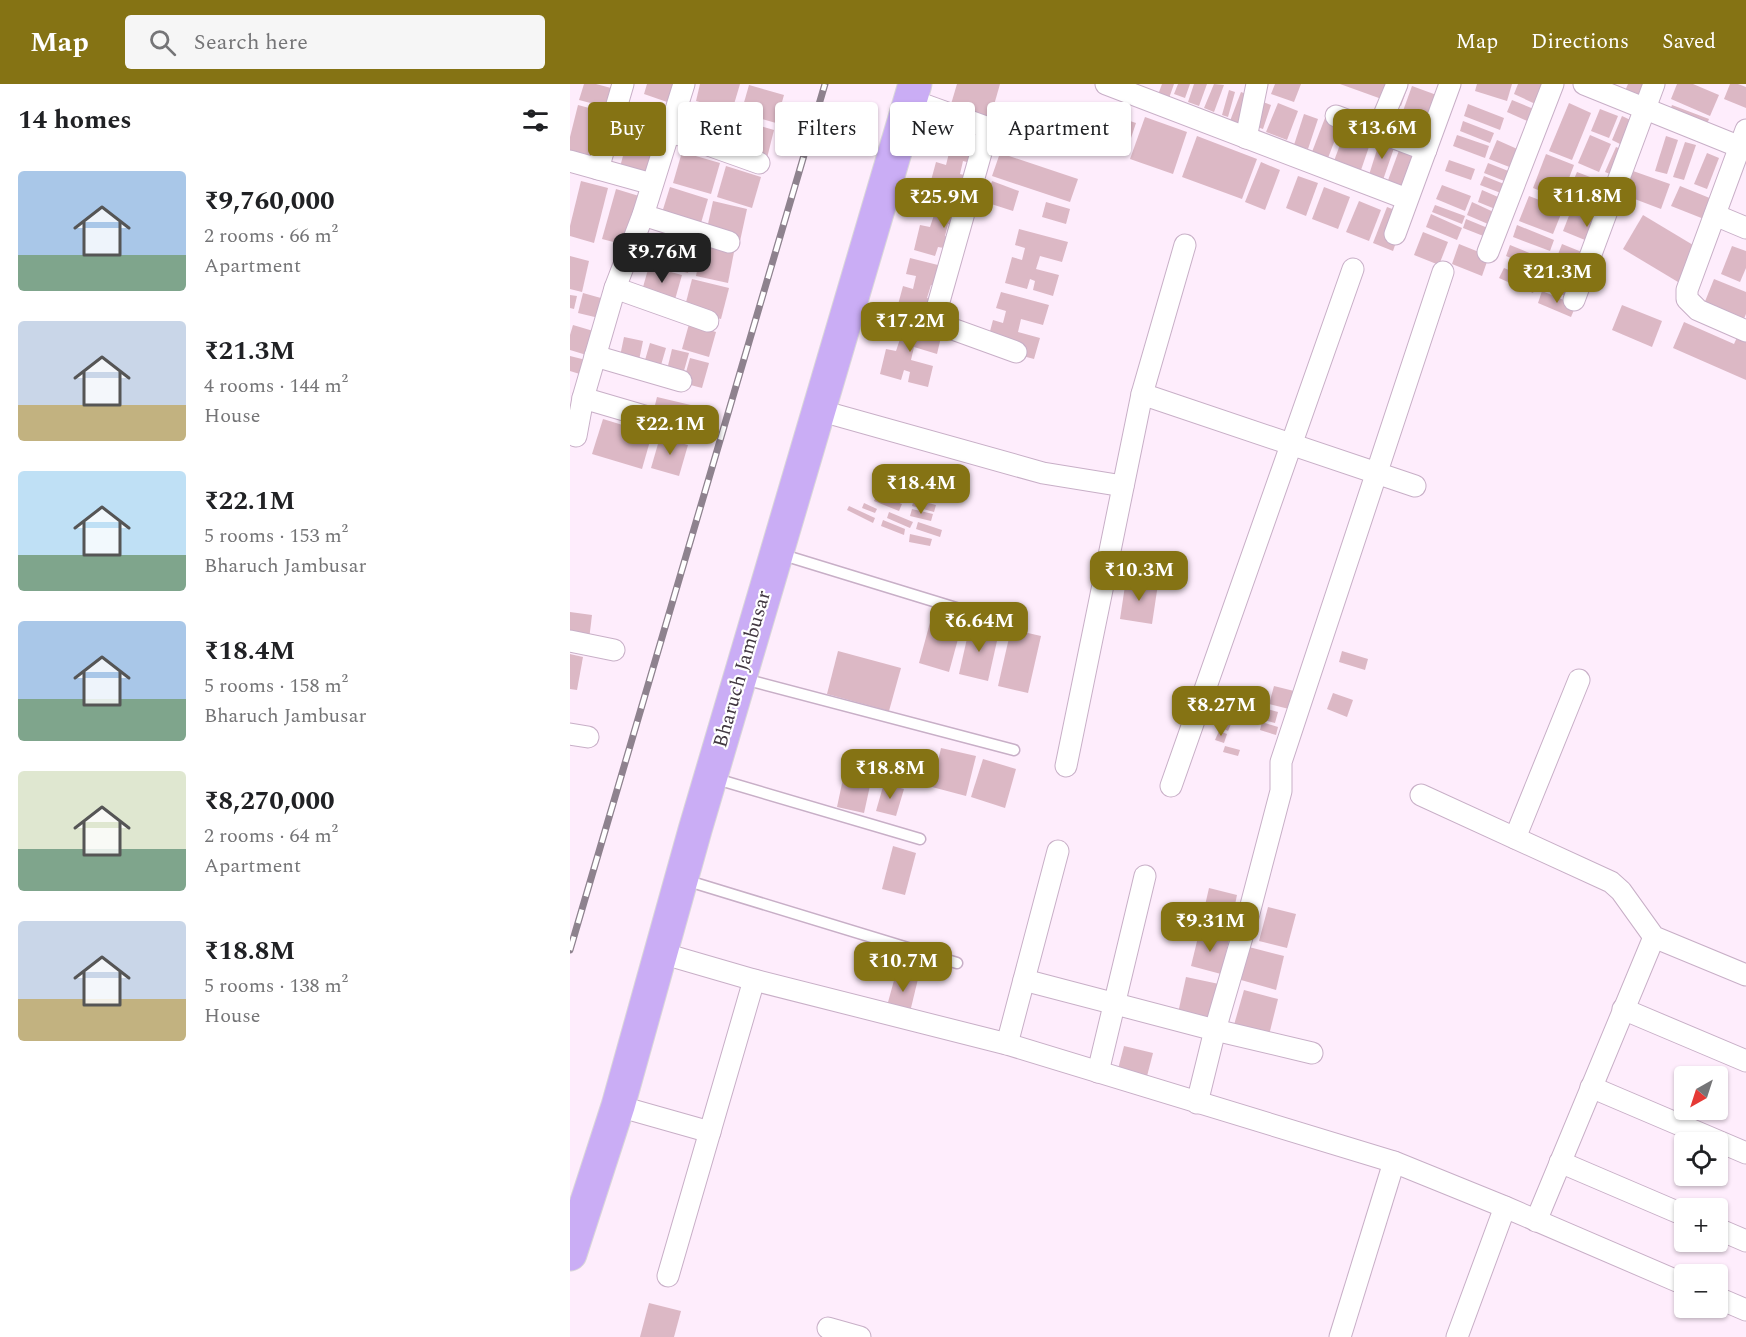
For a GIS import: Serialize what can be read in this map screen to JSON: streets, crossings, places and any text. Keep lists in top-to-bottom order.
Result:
{
  "streets": {
    "highway": ["Bharuch Jambusar"]
  },
  "north": "bottom left",
  "page": {
    "header": "Map",
    "search": "Search here",
    "nav": ["Map", "Directions", "Saved"],
    "heading": "14 homes",
    "chip": [
      "Buy",
      "Rent",
      "Filters",
      "New",
      "Apartment"
    ],
    "price": [
      "₹13.6M",
      "₹11.8M",
      "₹25.9M",
      "₹9.76M",
      "₹21.3M",
      "₹17.2M",
      "₹22.1M",
      "₹18.4M",
      "₹10.3M",
      "₹6.64M",
      "₹8.27M",
      "₹18.8M",
      "₹9.31M",
      "₹10.7M"
    ],
    "list": [
      {
        "name": "₹9,760,000",
        "note": "2 rooms · 66 m² · Apartment"
      },
      {
        "name": "₹21.3M",
        "note": "4 rooms · 144 m² · House"
      },
      {
        "name": "₹22.1M",
        "note": "5 rooms · 153 m² · Bharuch Jambusar"
      },
      {
        "name": "₹18.4M",
        "note": "5 rooms · 158 m² · Bharuch Jambusar"
      },
      {
        "name": "₹8,270,000",
        "note": "2 rooms · 64 m² · Apartment"
      },
      {
        "name": "₹18.8M",
        "note": "5 rooms · 138 m² · House"
      }
    ],
    "map_buttons": ["+", "−"]
  }
}
